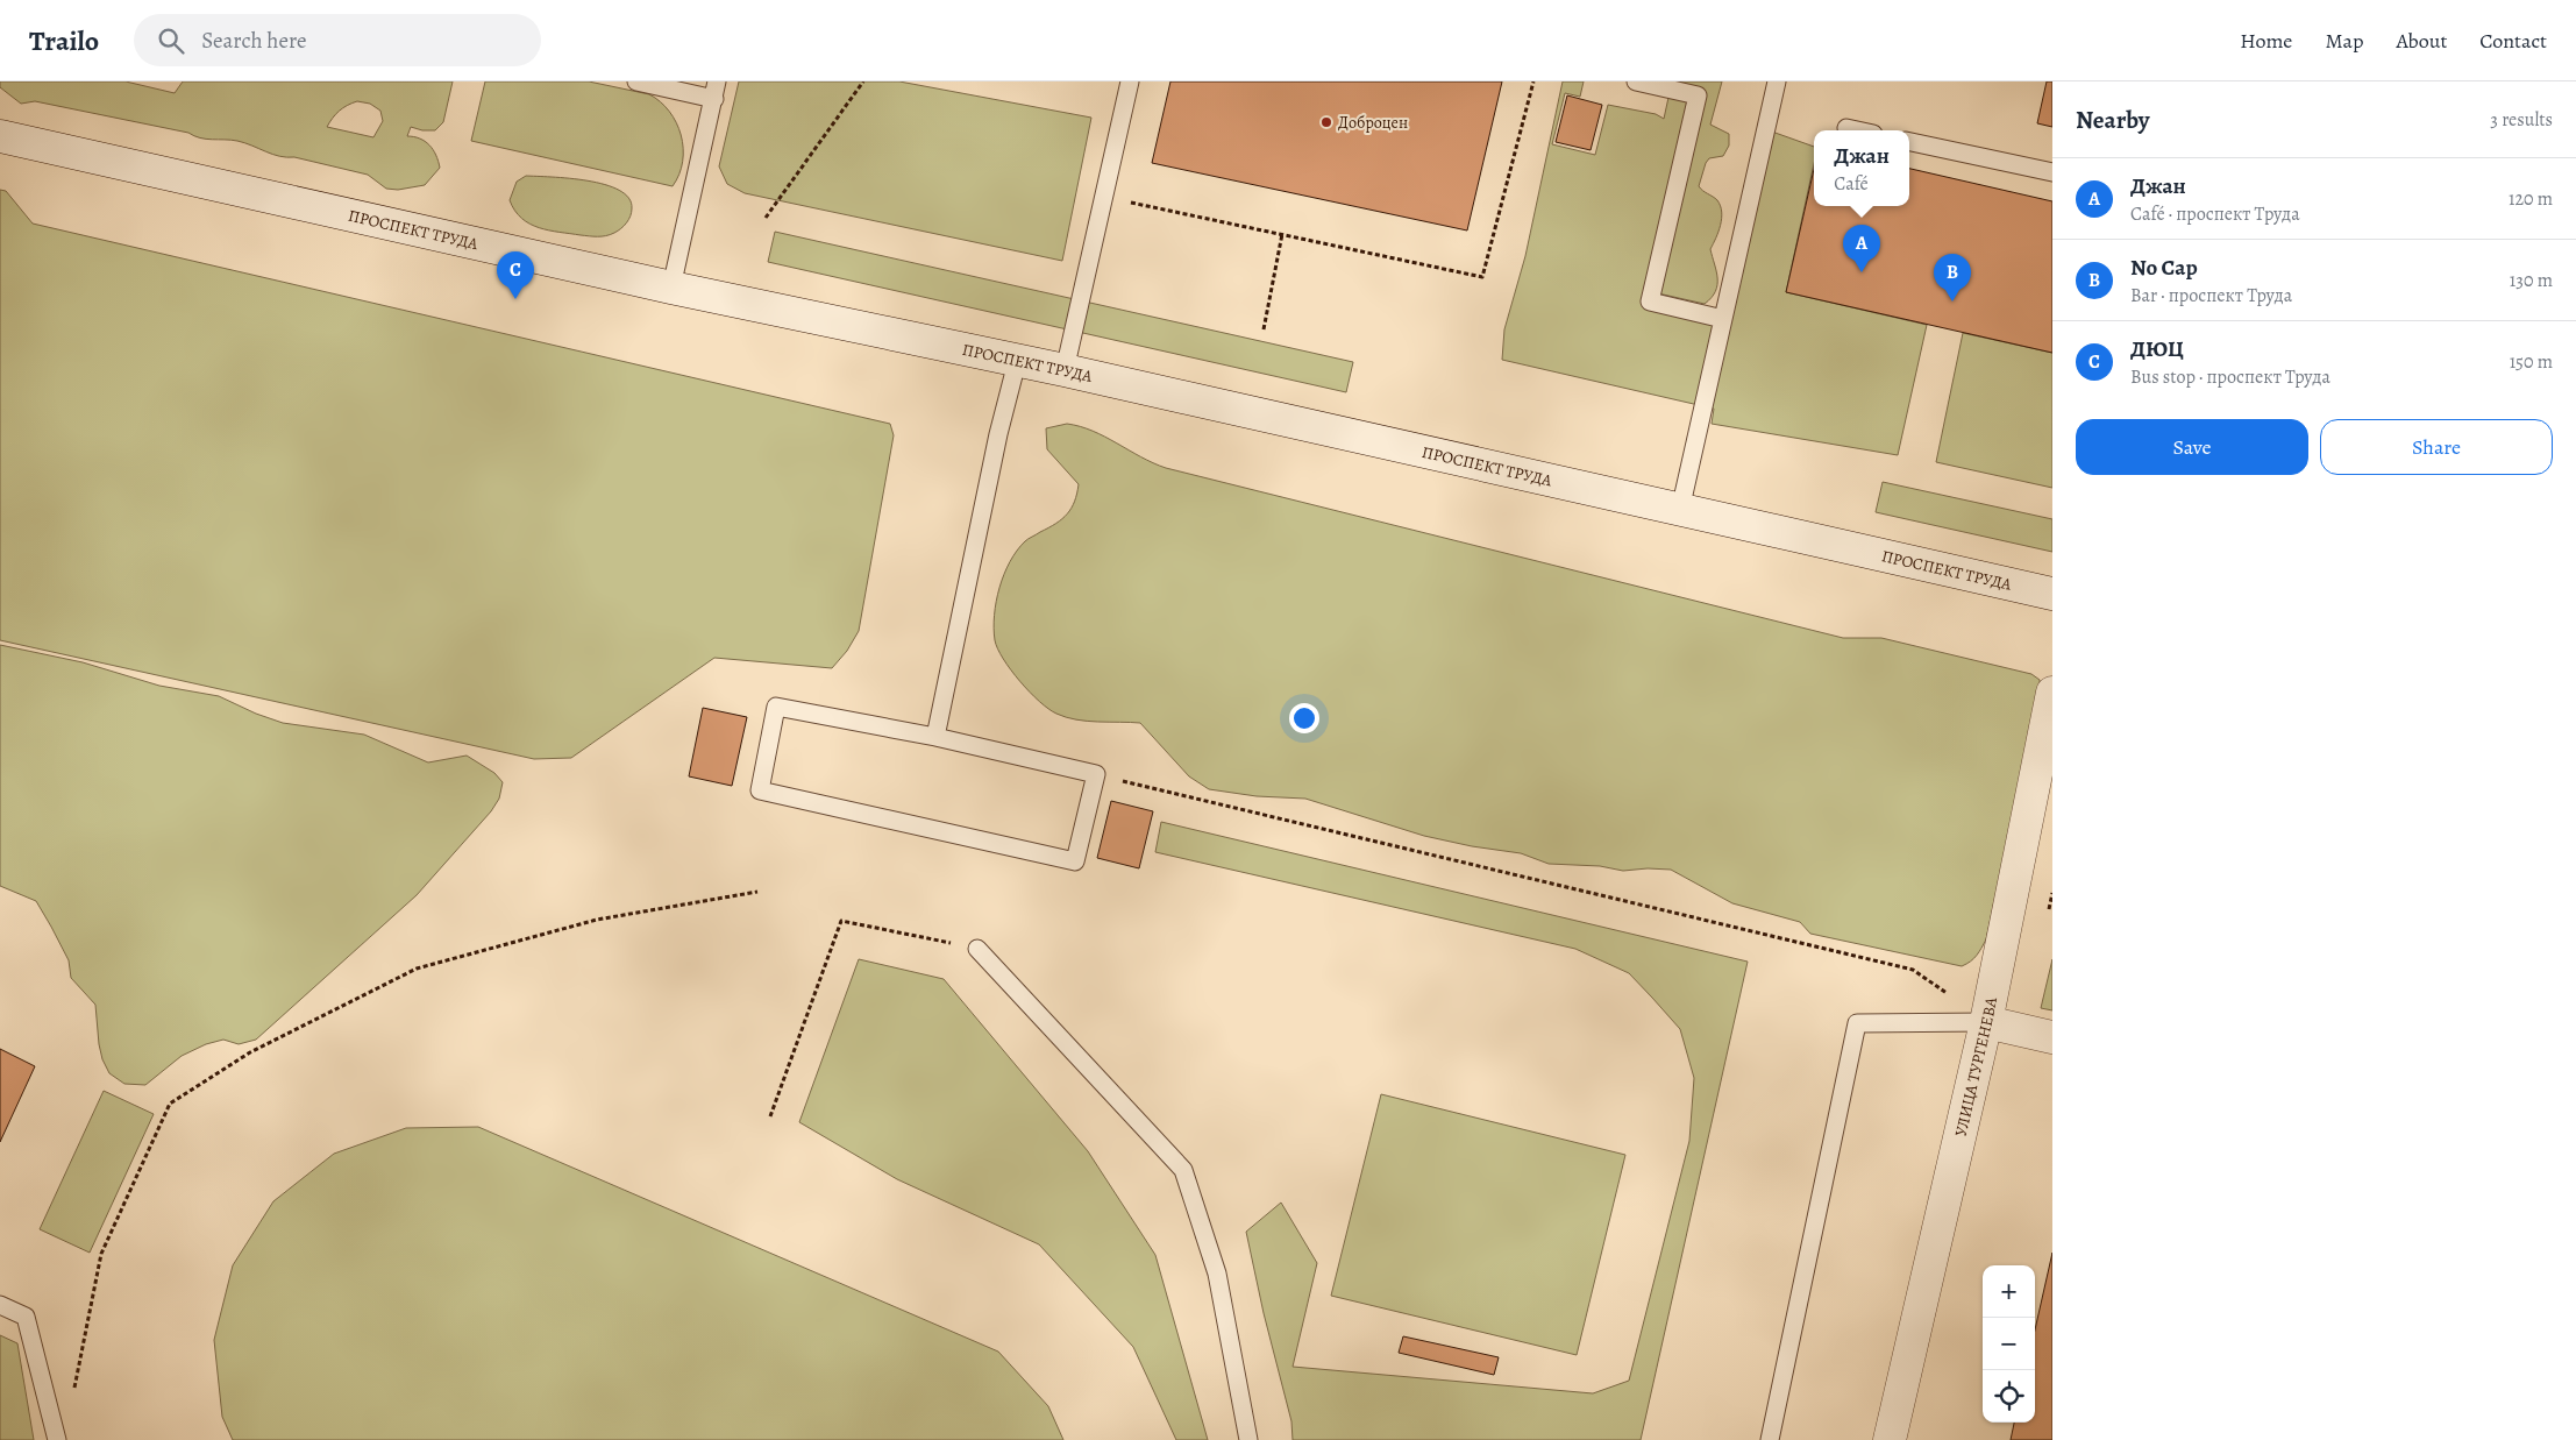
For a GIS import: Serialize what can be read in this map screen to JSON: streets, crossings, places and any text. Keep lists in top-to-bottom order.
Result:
{
  "streets": {
    "main road": ["ПРОСПЕКТ ТРУДА", "УЛИЦА ТУРГЕНЕВА"]
  },
  "places": ["Доброцен"],
  "page": {
    "header": "Trailo",
    "search": "Search here",
    "nav": [
      "Home",
      "Map",
      "About",
      "Contact"
    ],
    "heading": ["Nearby", "3 results"],
    "popup": ["Джан", "Café"],
    "list": [
      {
        "mark": "A",
        "name": "Джан",
        "note": "Café · проспект Труда",
        "value": "120 m"
      },
      {
        "mark": "B",
        "name": "No Cap",
        "note": "Bar · проспект Труда",
        "value": "130 m"
      },
      {
        "mark": "C",
        "name": "ДЮЦ",
        "note": "Bus stop · проспект Труда",
        "value": "150 m"
      }
    ],
    "pins": ["A", "C", "B"],
    "buttons": ["Save", "Share"],
    "map_buttons": ["+", "−"]
  }
}
